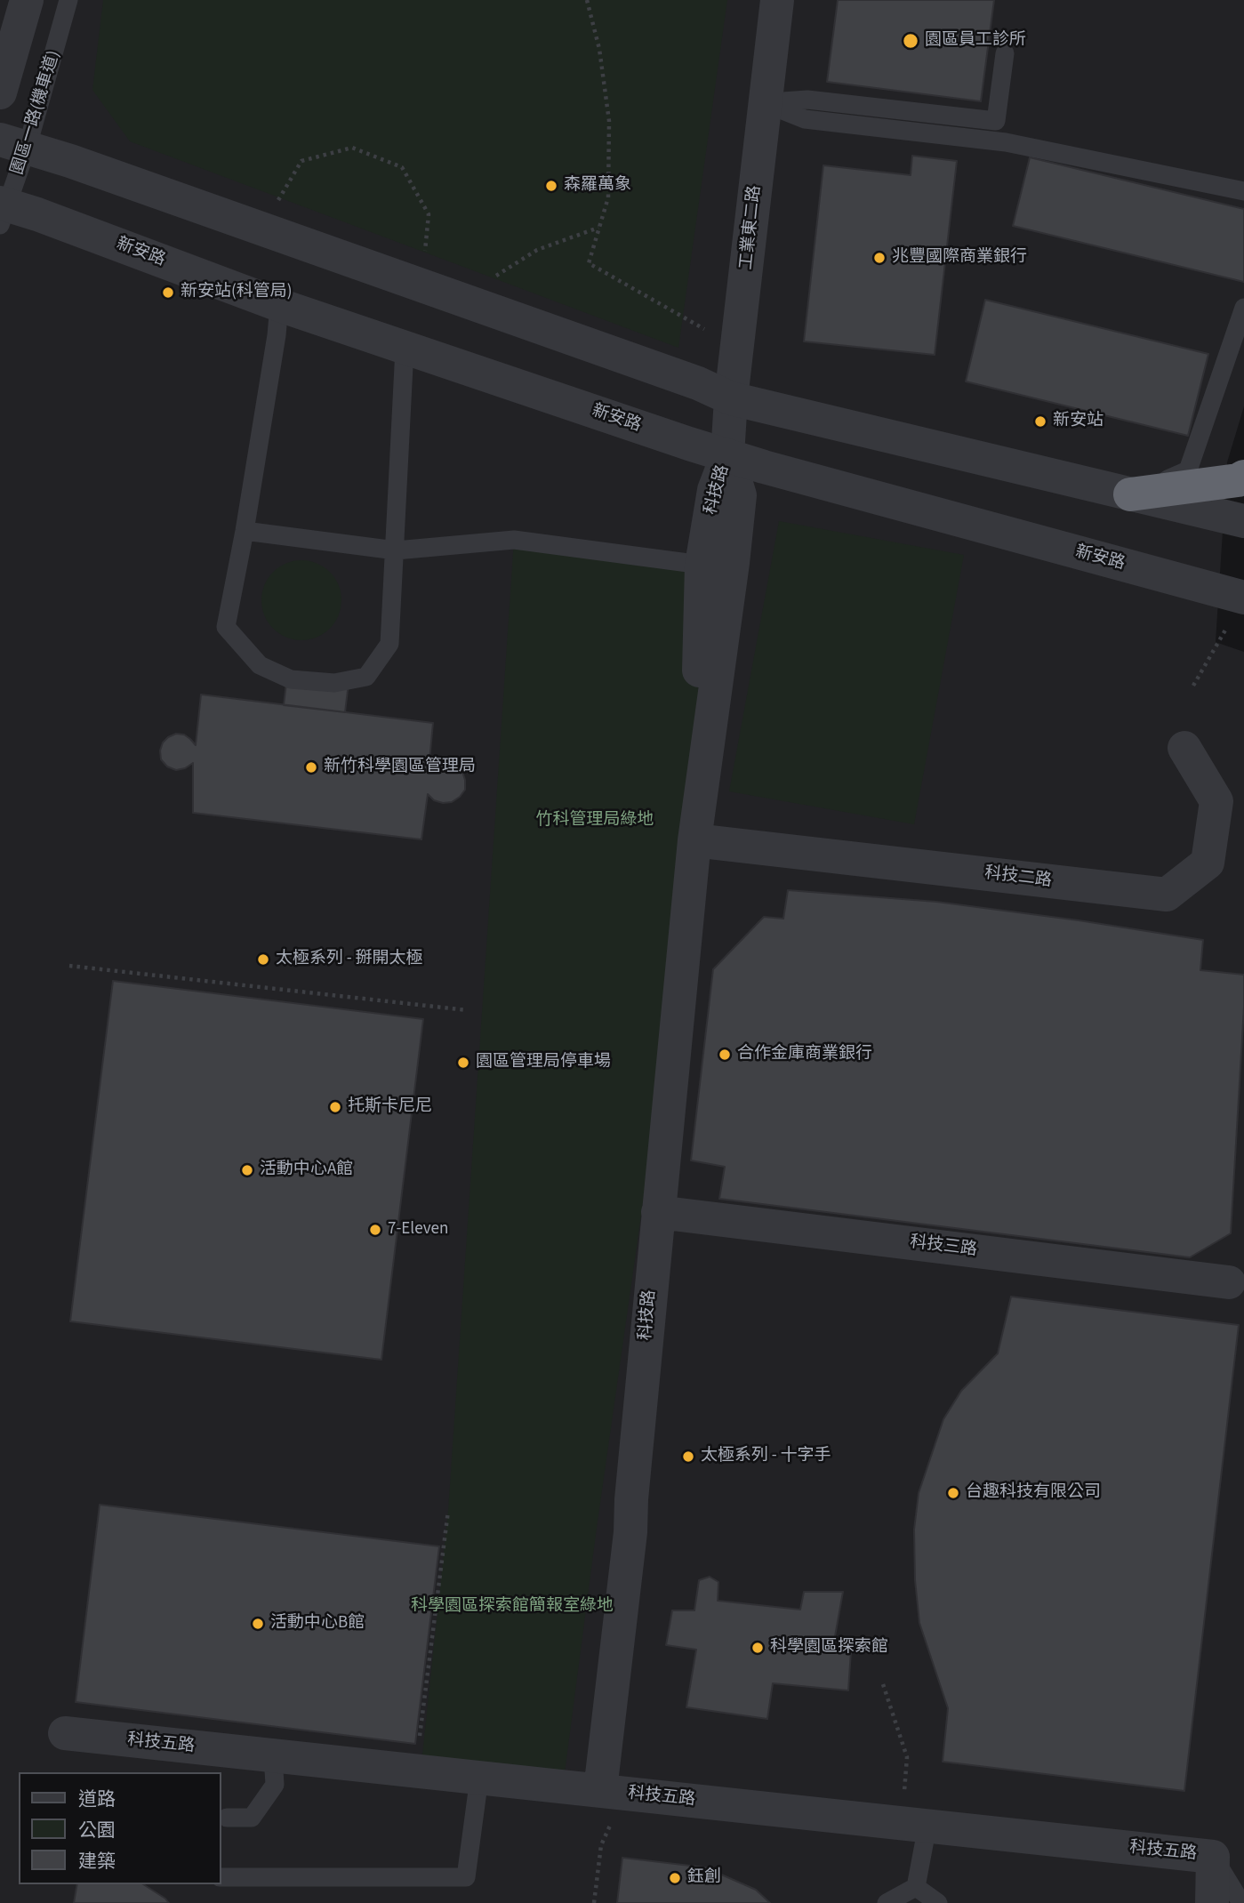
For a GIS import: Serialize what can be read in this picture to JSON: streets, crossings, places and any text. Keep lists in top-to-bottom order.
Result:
{
  "streets": {
    "street": [
      "工業東二路",
      "新安路",
      "科技路",
      "科技二路",
      "科技三路",
      "科技五路"
    ],
    "lane": ["園區一路(機車道)"]
  },
  "crossings": [
    ["園區一路(機車道)", "新安路"],
    ["工業東二路", "新安路"],
    ["工業東二路", "科技路"],
    ["新安路", "科技路"],
    ["科技路", "科技二路"],
    ["科技路", "科技三路"],
    ["科技路", "科技五路"]
  ],
  "parks": ["竹科管理局綠地", "科學園區探索館簡報室綠地"],
  "places": [
    "園區員工診所",
    "森羅萬象",
    "兆豐國際商業銀行",
    "新安站(科管局)",
    "新安站",
    "新竹科學園區管理局",
    "太極系列 - 掰開太極",
    "合作金庫商業銀行",
    "園區管理局停車場",
    "托斯卡尼尼",
    "活動中心A館",
    "7-Eleven",
    "太極系列 - 十字手",
    "台趣科技有限公司",
    "活動中心B館",
    "科學園區探索館",
    "鈺創"
  ],
  "legend": ["道路", "公園", "建築"]
}
